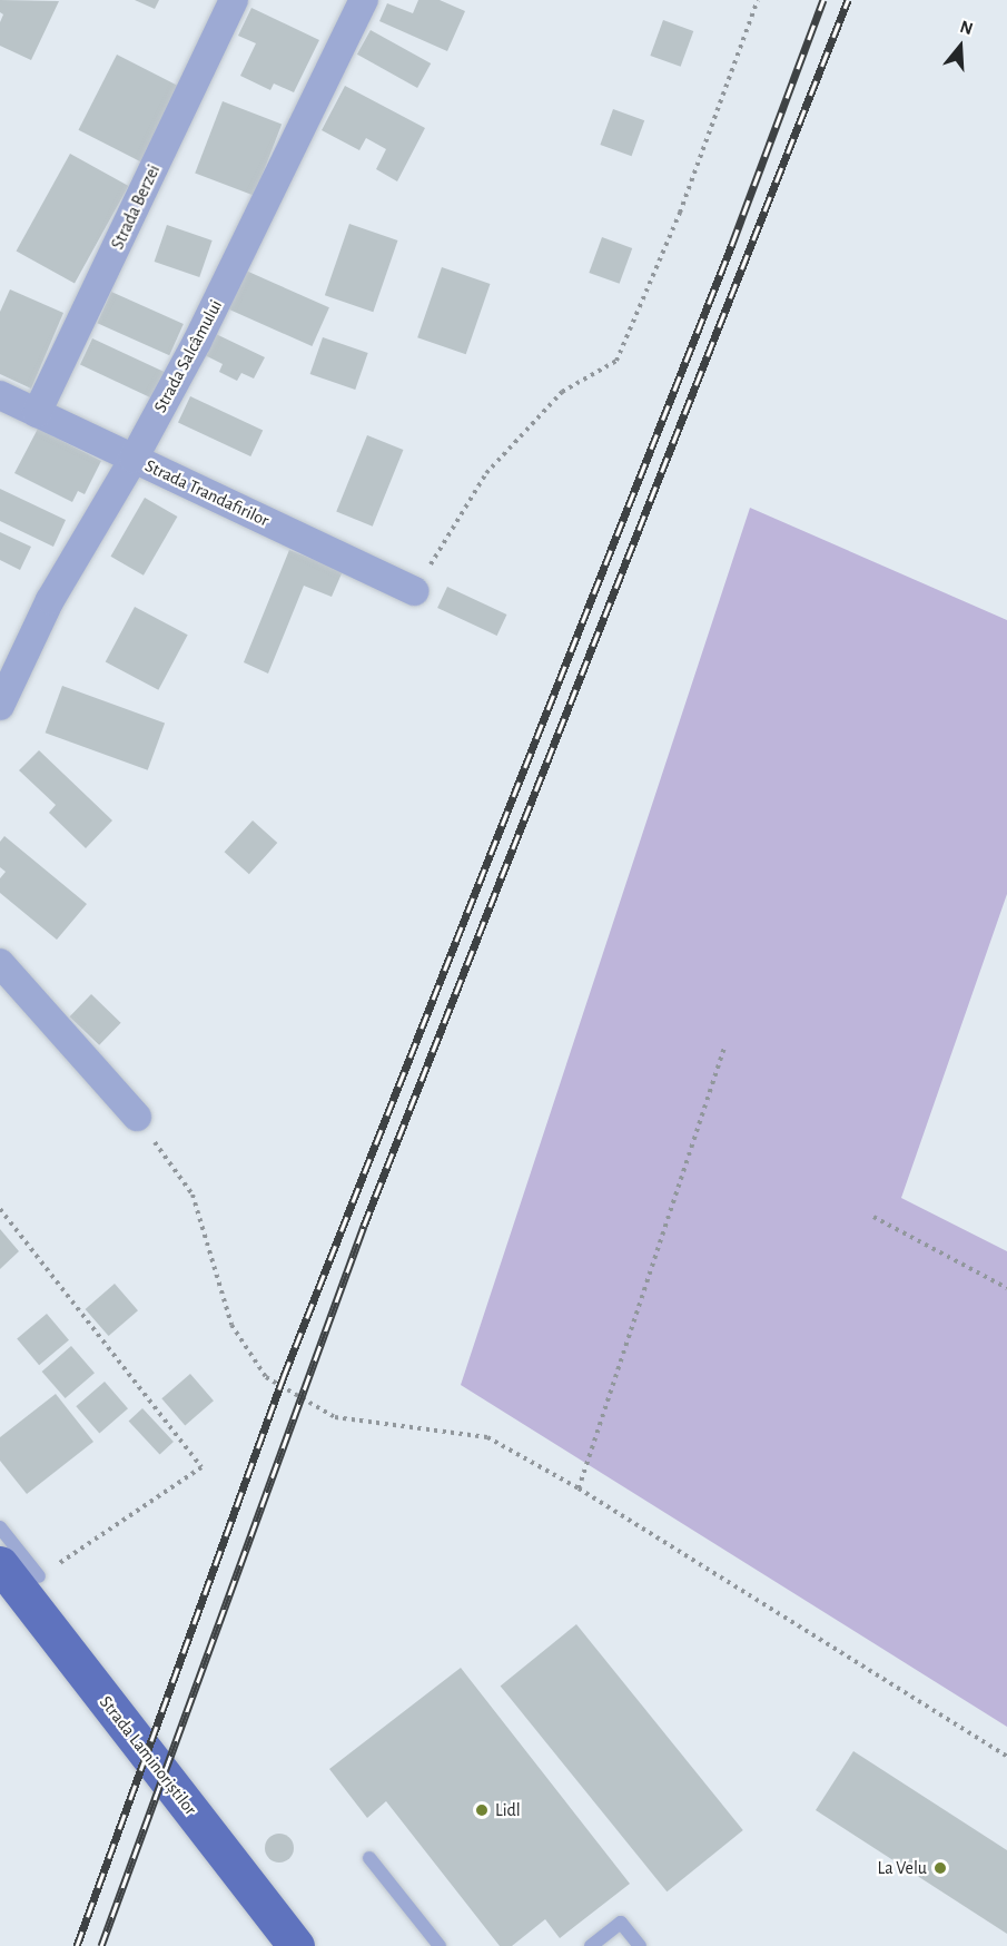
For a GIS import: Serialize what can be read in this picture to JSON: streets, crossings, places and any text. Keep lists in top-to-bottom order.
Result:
{
  "streets": {
    "main road": ["Strada Laminoriștilor"],
    "street": ["Strada Berzei", "Strada Salcâmului", "Strada Trandafirilor"]
  },
  "crossings": [
    ["Strada Berzei", "Strada Trandafirilor"],
    ["Strada Salcâmului", "Strada Trandafirilor"]
  ],
  "places": ["Lidl", "La Velu"],
  "north": "top"
}
